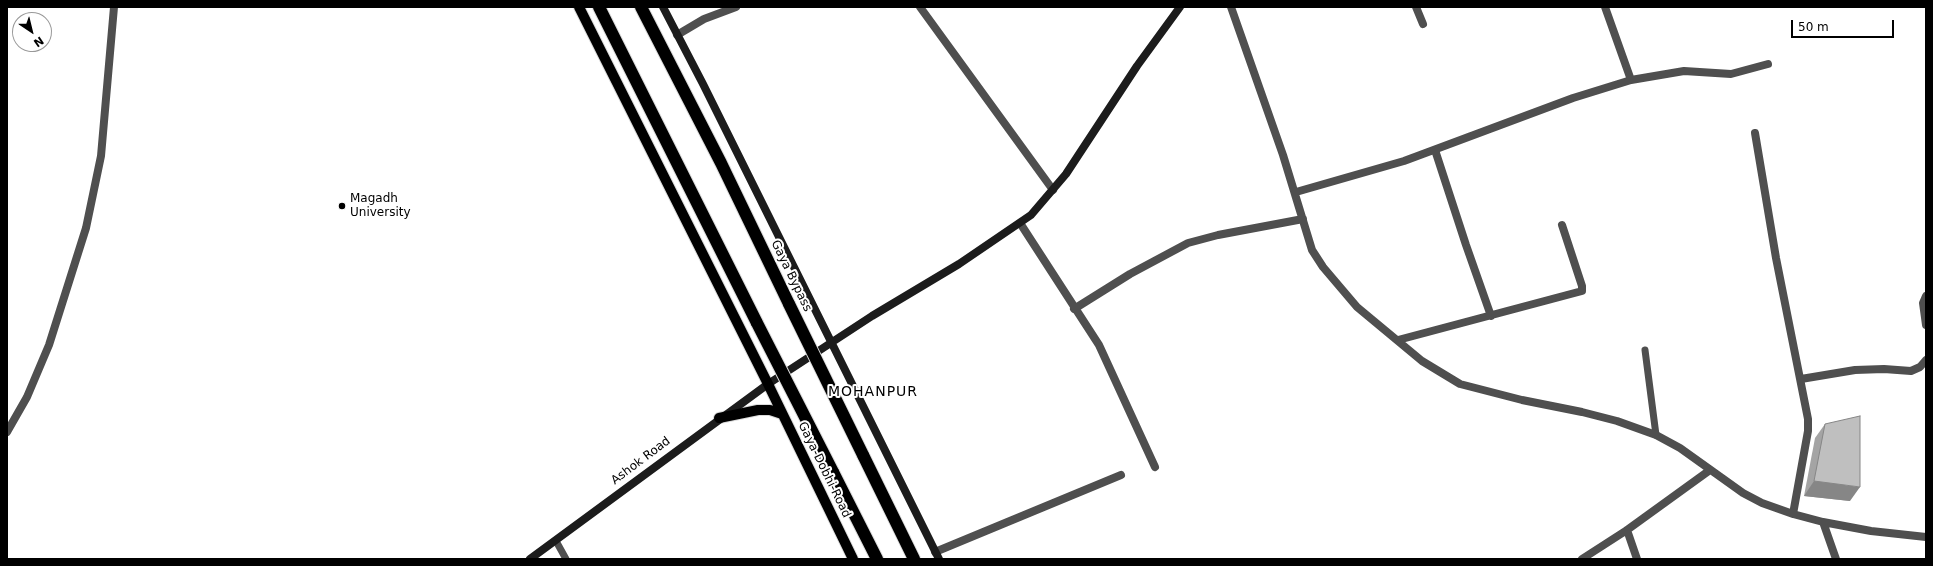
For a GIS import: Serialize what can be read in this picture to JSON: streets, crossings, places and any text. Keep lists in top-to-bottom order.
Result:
{
  "streets": {
    "highway": ["Gaya Bypass"],
    "main road": ["Gaya-Dobhi-Road"],
    "street": ["Ashok Road"]
  },
  "crossings": [
    ["Ashok Road", "Gaya-Dobhi-Road"]
  ],
  "districts": ["MOHANPUR"],
  "places": ["Magadh University"],
  "scale_bar": "50 m",
  "north": "bottom right"
}
